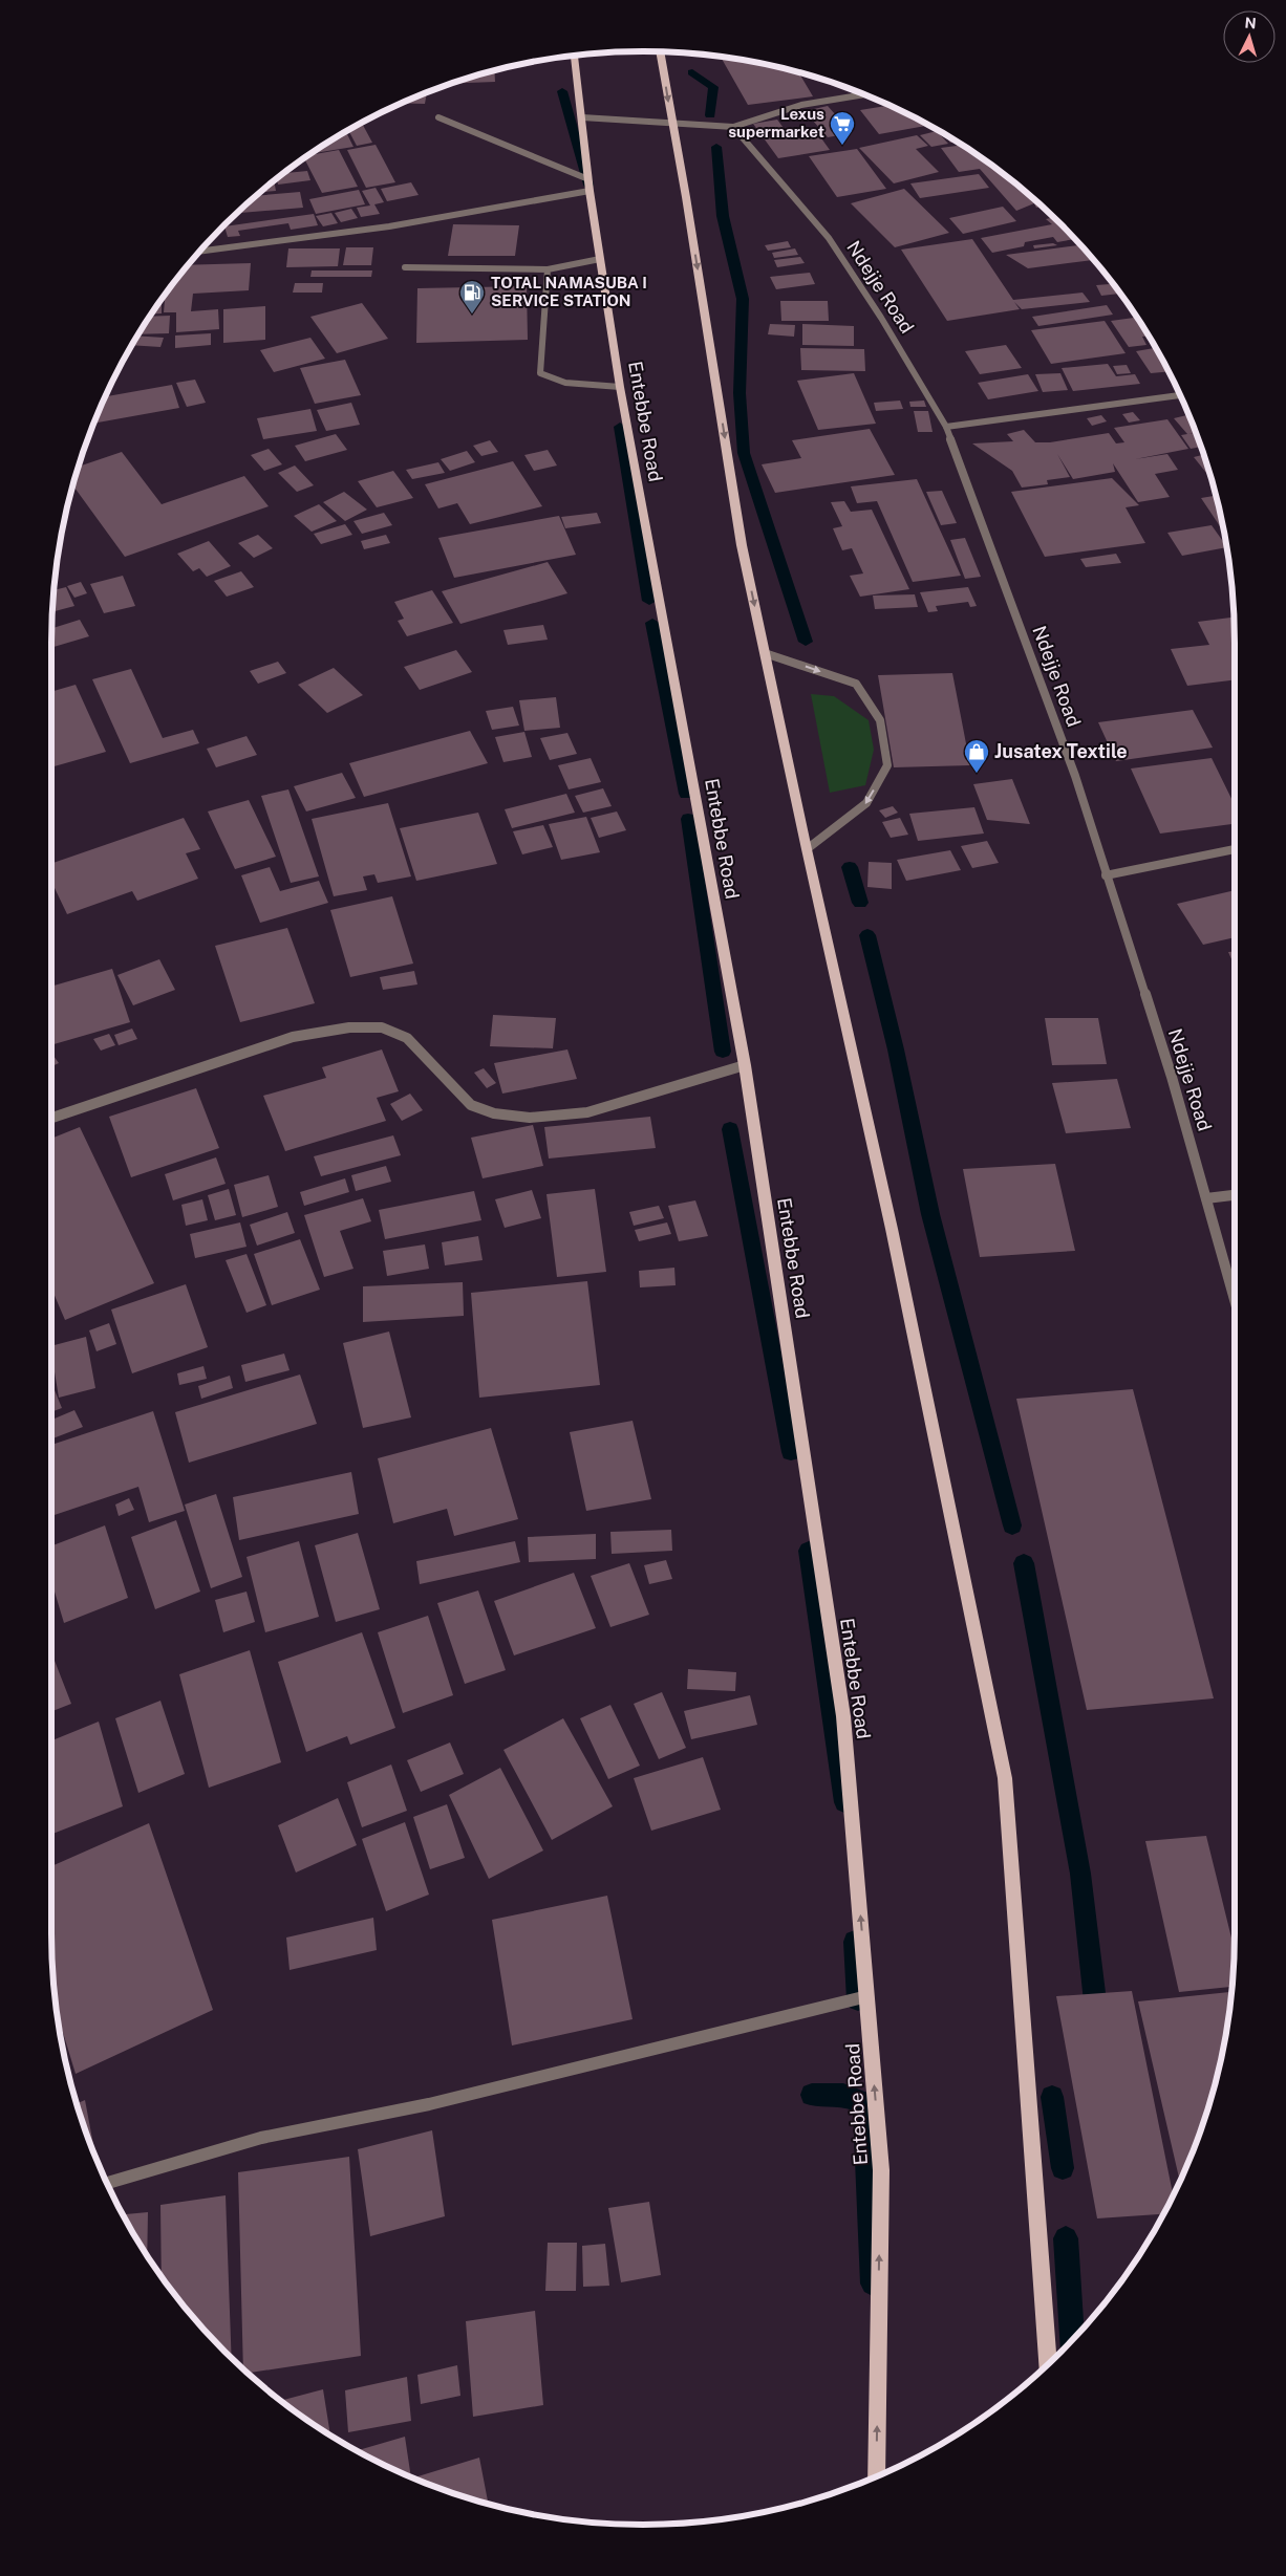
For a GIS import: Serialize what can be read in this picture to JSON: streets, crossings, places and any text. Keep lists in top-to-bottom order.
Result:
{
  "streets": {
    "main road": ["Entebbe Road"],
    "street": ["Ndejje Road"]
  },
  "one_way": ["Entebbe Road"],
  "places": {
    "supermarket": ["Lexus supermarket"],
    "fuel station": ["TOTAL NAMASUBA I SERVICE STATION"],
    "shop": ["Jusatex Textile"]
  },
  "north": "top"
}
